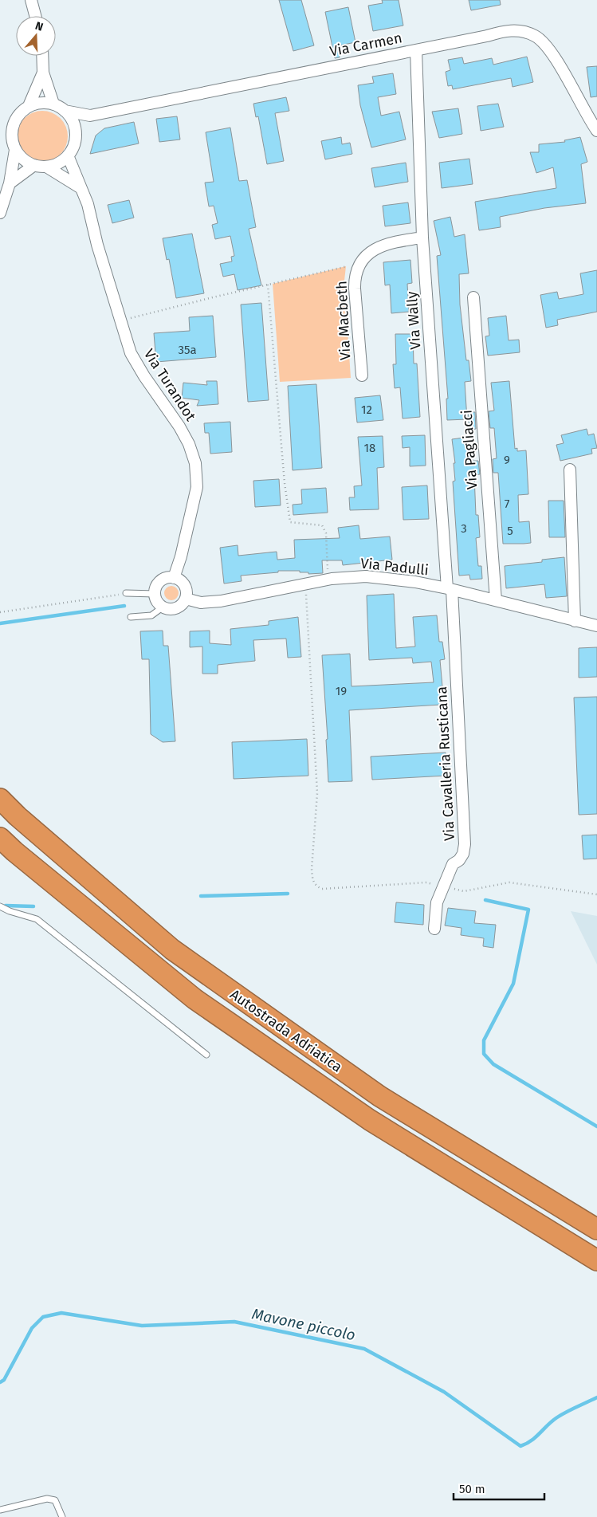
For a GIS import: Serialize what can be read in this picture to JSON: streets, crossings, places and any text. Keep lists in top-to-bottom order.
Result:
{
  "streets": {
    "highway": ["Autostrada Adriatica"],
    "street": [
      "Via Carmen",
      "Via Macbeth",
      "Via Wally",
      "Via Turandot",
      "Via Pagliacci",
      "Via Padulli",
      "Via Cavalleria Rusticana"
    ]
  },
  "crossings": [
    ["Via Carmen", "Via Wally"],
    ["Via Carmen", "Via Turandot"],
    ["Via Macbeth", "Via Wally"],
    ["Via Wally", "Via Padulli"],
    ["Via Wally", "Via Cavalleria Rusticana"],
    ["Via Turandot", "Via Padulli"],
    ["Via Pagliacci", "Via Padulli"],
    ["Via Padulli", "Via Cavalleria Rusticana"]
  ],
  "water": ["Mavone piccolo"],
  "house_numbers": [
    "35a",
    "12",
    "18",
    "9",
    "7",
    "3",
    "5",
    "19"
  ],
  "scale_bar": "50 m",
  "north": "top"
}
